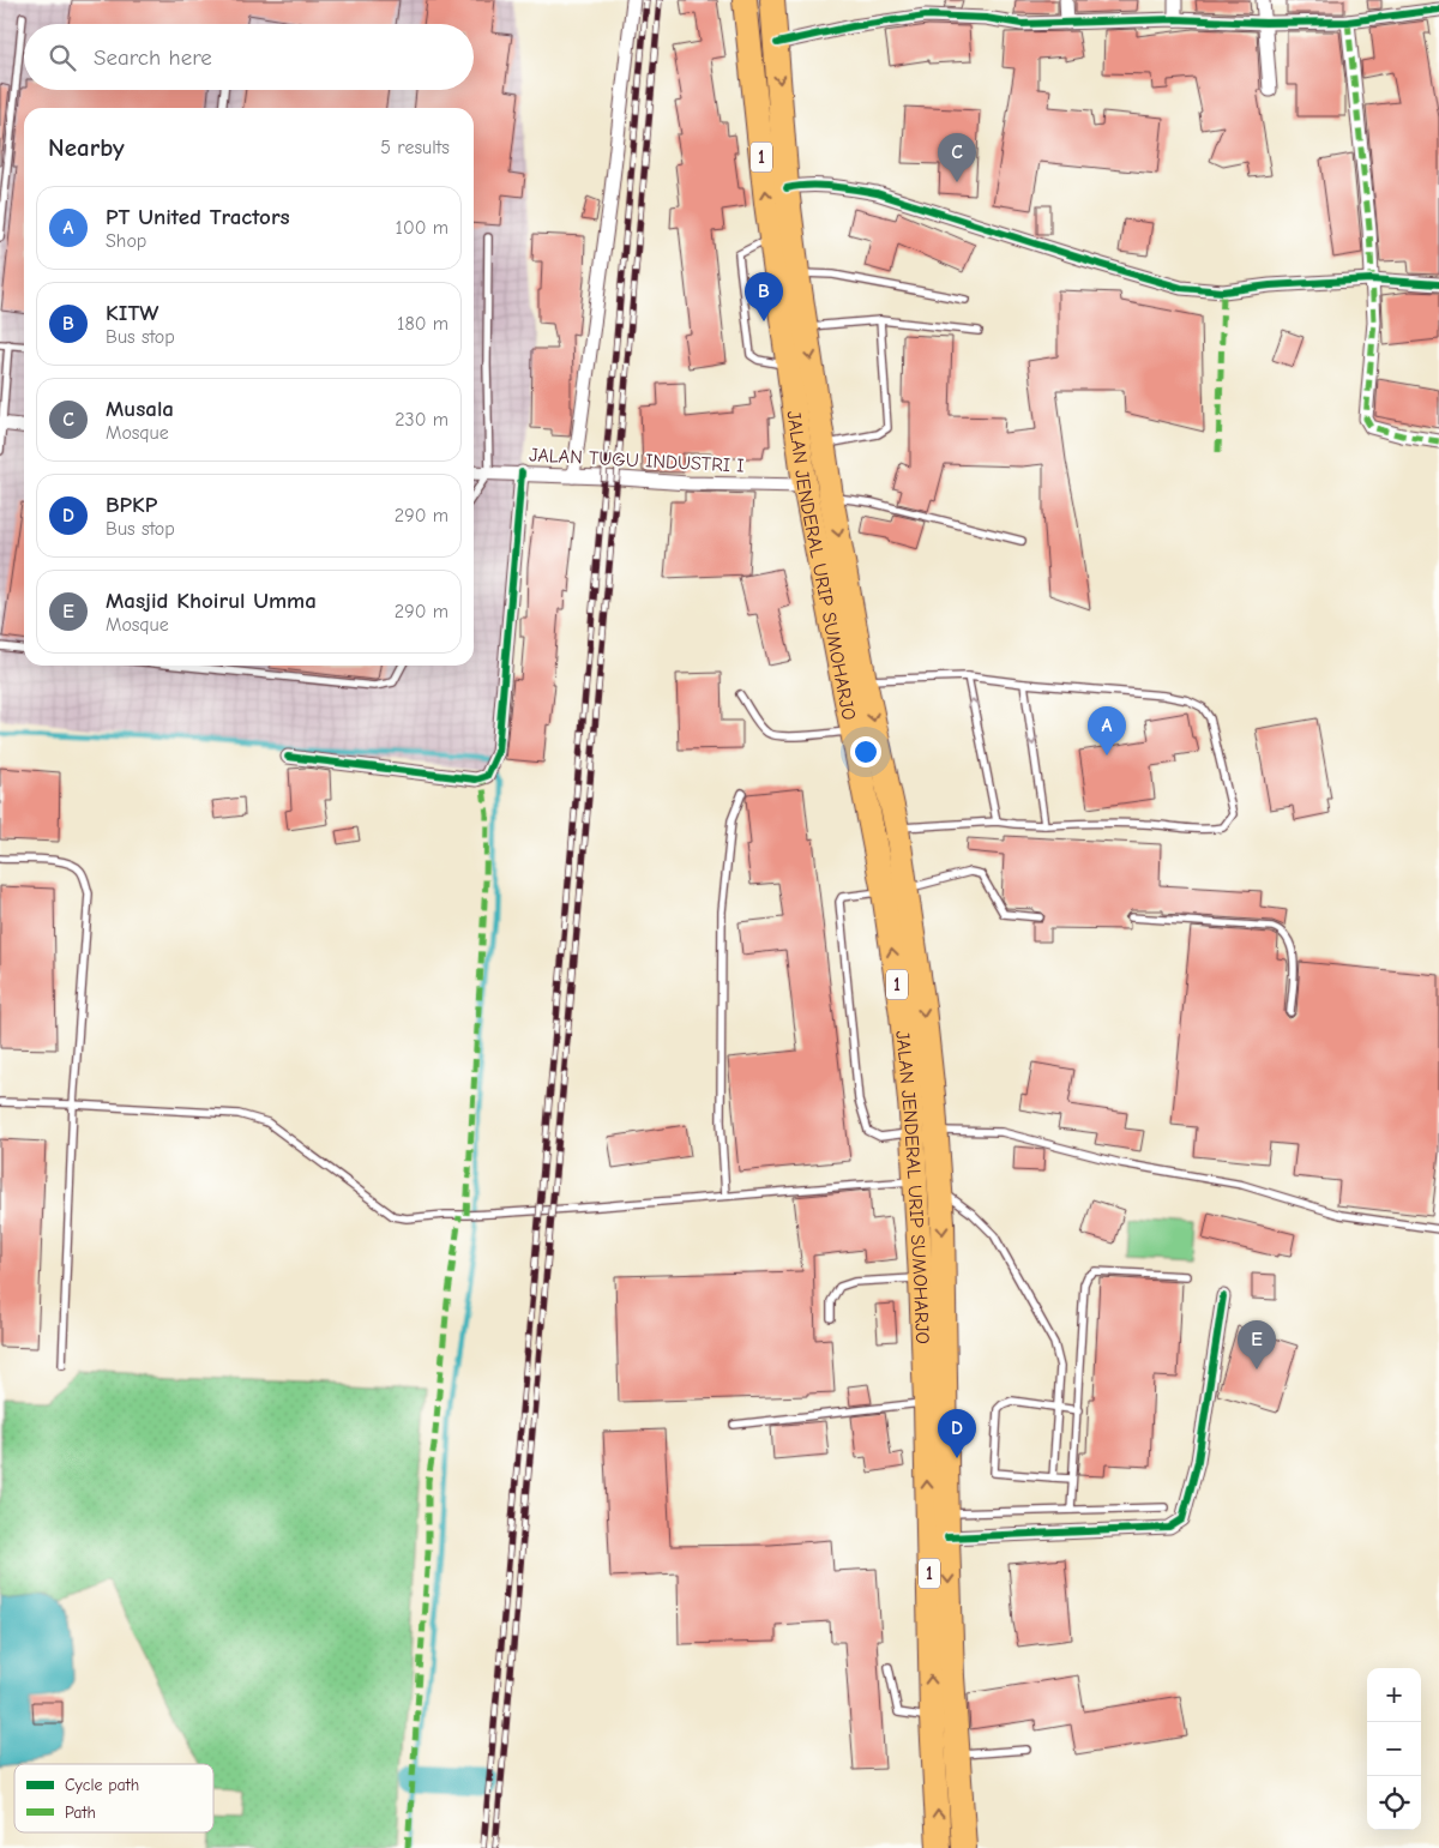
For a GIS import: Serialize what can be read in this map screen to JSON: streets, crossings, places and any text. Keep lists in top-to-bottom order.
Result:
{
  "streets": {
    "highway": ["1", "JALAN JENDERAL URIP SUMOHARJO"],
    "street": ["JALAN TUGU INDUSTRI I"]
  },
  "crossings": [
    ["JALAN TUGU INDUSTRI I", "JALAN JENDERAL URIP SUMOHARJO"]
  ],
  "legend": ["Cycle path", "Path"],
  "page": {
    "search": "Search here",
    "heading": ["Nearby", "5 results"],
    "pins": [
      "C",
      "B",
      "A",
      "E",
      "D"
    ],
    "list": [
      {
        "mark": "A",
        "name": "PT United Tractors",
        "note": "Shop",
        "value": "100 m"
      },
      {
        "mark": "B",
        "name": "KITW",
        "note": "Bus stop",
        "value": "180 m"
      },
      {
        "mark": "C",
        "name": "Musala",
        "note": "Mosque",
        "value": "230 m"
      },
      {
        "mark": "D",
        "name": "BPKP",
        "note": "Bus stop",
        "value": "290 m"
      },
      {
        "mark": "E",
        "name": "Masjid Khoirul Umma",
        "note": "Mosque",
        "value": "290 m"
      }
    ],
    "map_buttons": ["+", "−"]
  }
}
